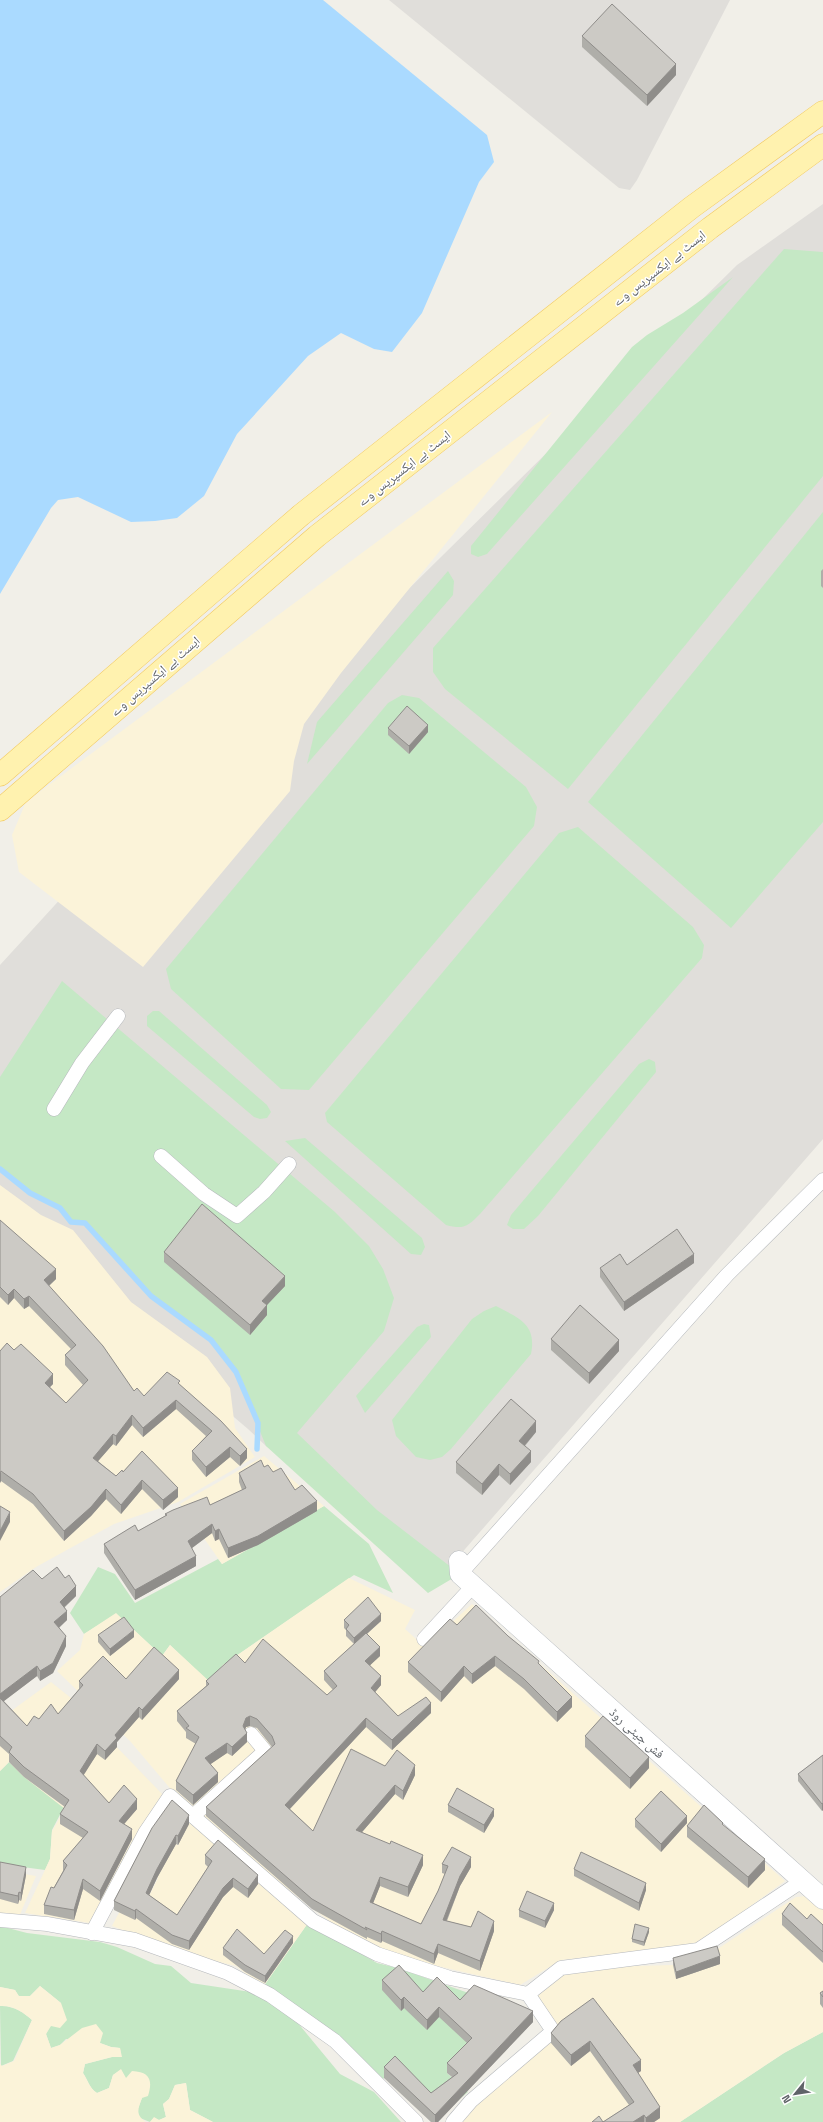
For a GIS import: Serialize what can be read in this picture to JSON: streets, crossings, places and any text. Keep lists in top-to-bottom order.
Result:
{
  "streets": {
    "main road": ["ایسٹ بے ایکسپریس وے"],
    "street": ["فش جیٹی روڈ"]
  },
  "north": "bottom left"
}
